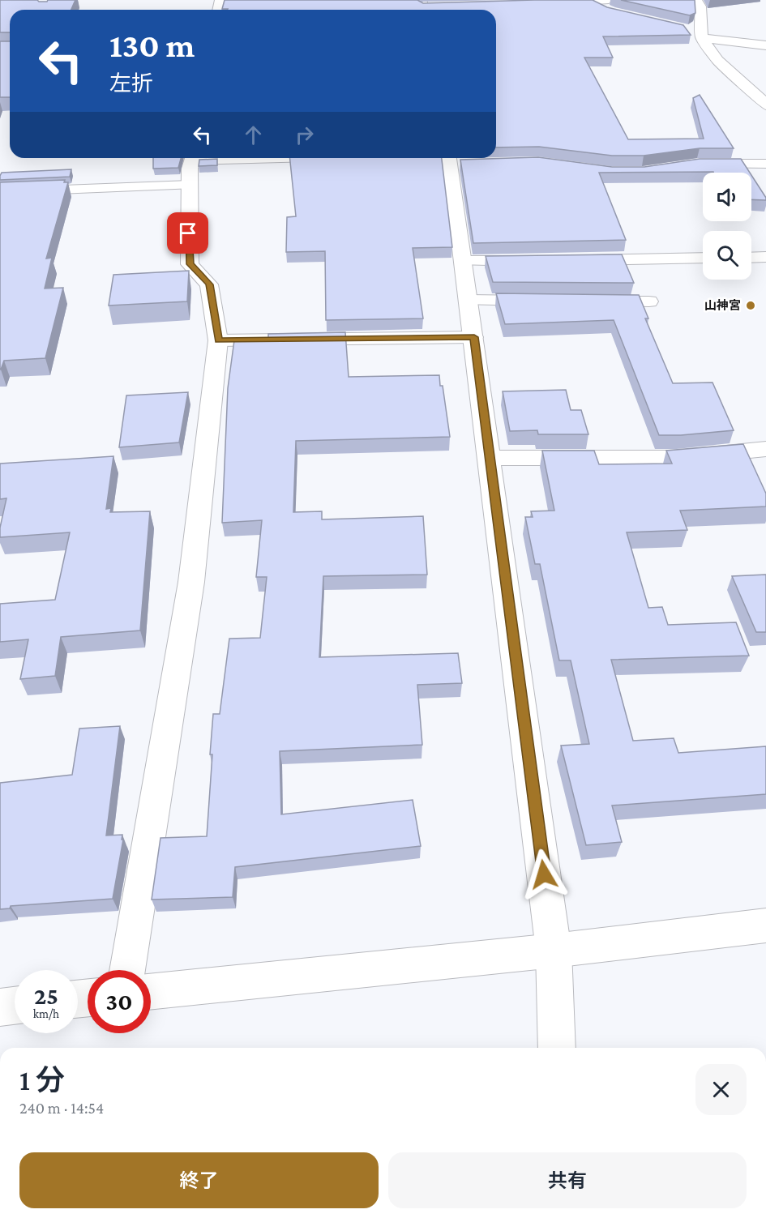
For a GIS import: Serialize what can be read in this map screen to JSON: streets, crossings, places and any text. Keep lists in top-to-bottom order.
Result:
{
  "places": ["山神宮"],
  "page": {
    "turn": ["130 m", "左折"],
    "speed": "25 km/h",
    "limit": "30",
    "heading": ["1 分", "240 m · 14:54"],
    "buttons": ["終了", "共有"]
  }
}
